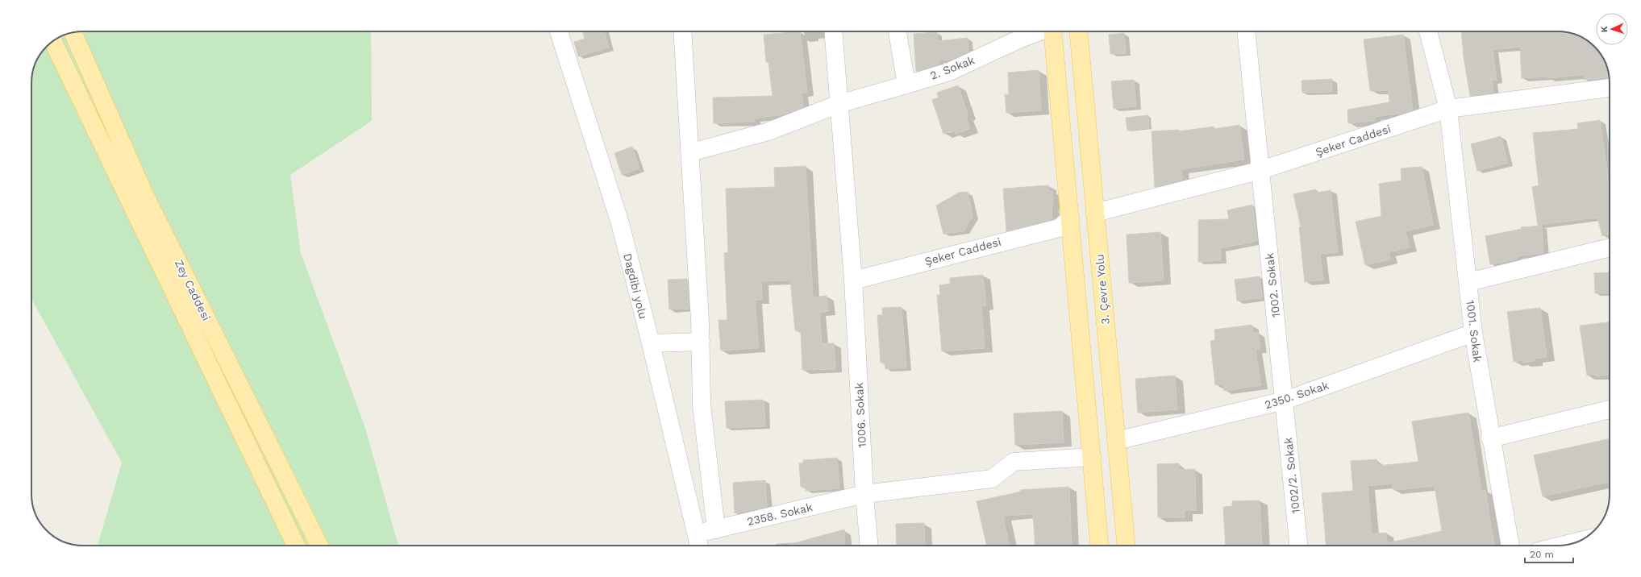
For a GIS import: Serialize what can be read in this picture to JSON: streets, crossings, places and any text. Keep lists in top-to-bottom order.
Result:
{
  "streets": {
    "main road": ["3. Çevre Yolu", "Zey Caddesi"],
    "street": [
      "2. Sokak",
      "Şeker Caddesi",
      "1002. Sokak",
      "Dagdibi yolu",
      "1001. Sokak",
      "2350. Sokak",
      "1006. Sokak",
      "1002/2. Sokak",
      "2358. Sokak"
    ]
  },
  "crossings": [
    ["2. Sokak", "1006. Sokak"],
    ["Şeker Caddesi", "1002. Sokak"],
    ["Şeker Caddesi", "3. Çevre Yolu"],
    ["Şeker Caddesi", "1001. Sokak"],
    ["Şeker Caddesi", "1006. Sokak"],
    ["1002. Sokak", "2350. Sokak"],
    ["1002. Sokak", "1002/2. Sokak"],
    ["Dagdibi yolu", "2358. Sokak"],
    ["3. Çevre Yolu", "2350. Sokak"],
    ["1001. Sokak", "2350. Sokak"],
    ["2350. Sokak", "1002/2. Sokak"],
    ["1006. Sokak", "2358. Sokak"]
  ],
  "scale_bar": "20 m",
  "north": "left"
}
